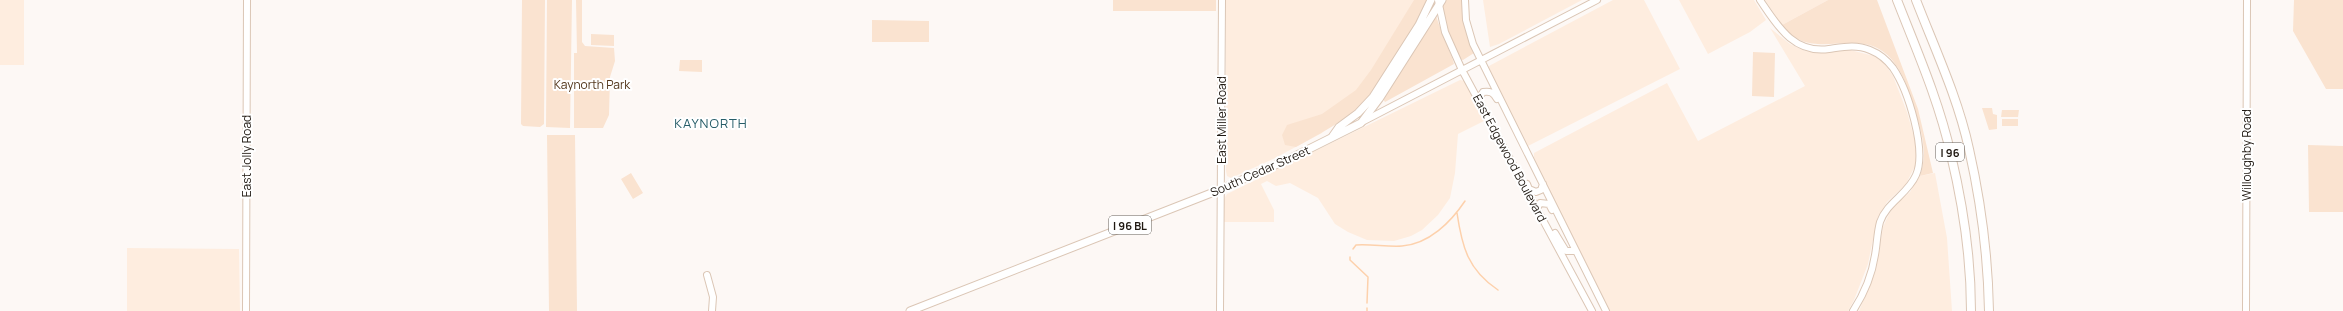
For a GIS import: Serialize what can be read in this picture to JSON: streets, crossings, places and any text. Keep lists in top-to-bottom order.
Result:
{
  "streets": {
    "highway": ["I 96"],
    "main road": ["South Cedar Street", "I 96 BL"],
    "street": [
      "East Miller Road",
      "Willoughby Road",
      "East Jolly Road",
      "East Edgewood Boulevard"
    ]
  },
  "crossings": [
    ["East Miller Road", "South Cedar Street"],
    ["East Edgewood Boulevard", "South Cedar Street"],
    ["East Edgewood Boulevard", "I 96 BL"],
    ["South Cedar Street", "I 96 BL"]
  ],
  "districts": ["KAYNORTH"],
  "parks": ["Kaynorth Park"]
}
